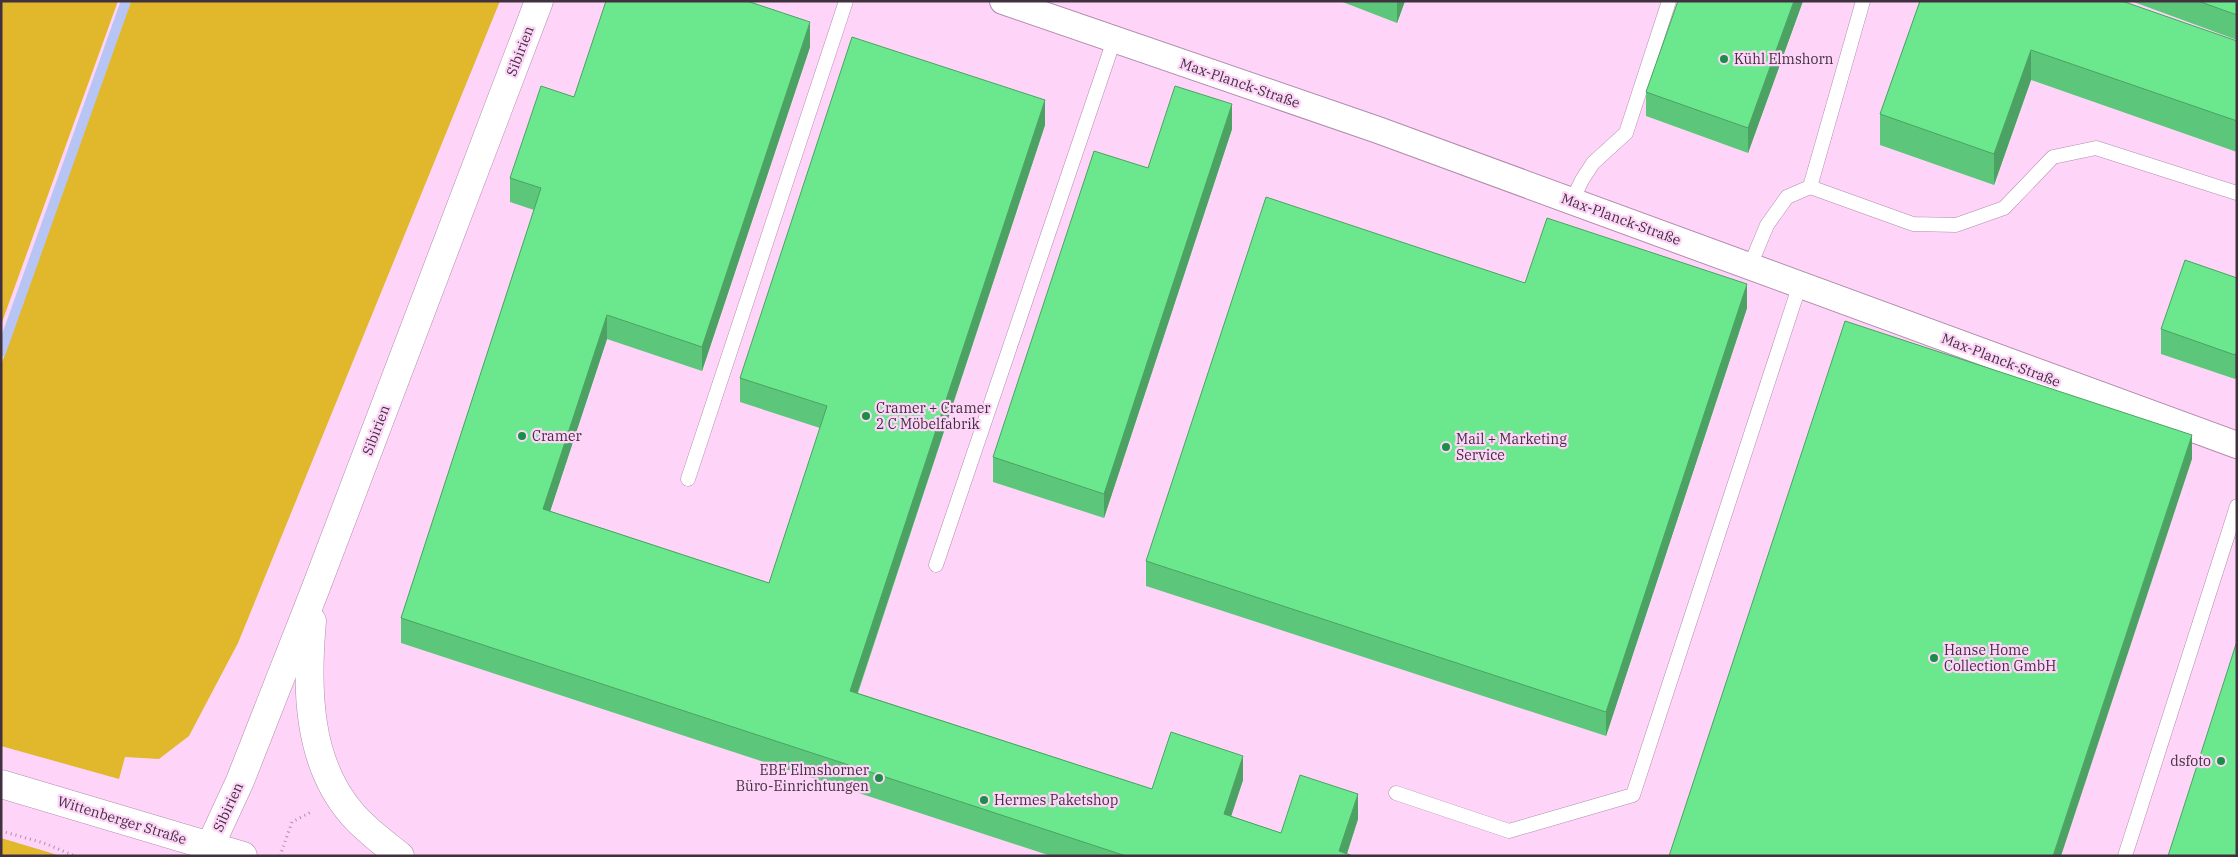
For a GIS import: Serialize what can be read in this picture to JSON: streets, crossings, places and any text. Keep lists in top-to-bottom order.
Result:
{
  "streets": {
    "street": ["Sibirien", "Max-Planck-Straße", "Wittenberger Straße"]
  },
  "crossings": [
    ["Sibirien", "Wittenberger Straße"]
  ],
  "places": [
    "Kühl Elmshorn",
    "Cramer + Cramer 2 C Möbelfabrik",
    "Cramer",
    "Mail + Marketing Service",
    "Hanse Home Collection GmbH",
    "dsfoto",
    "EBE Elmshorner Büro-Einrichtungen",
    "Hermes Paketshop"
  ]
}
